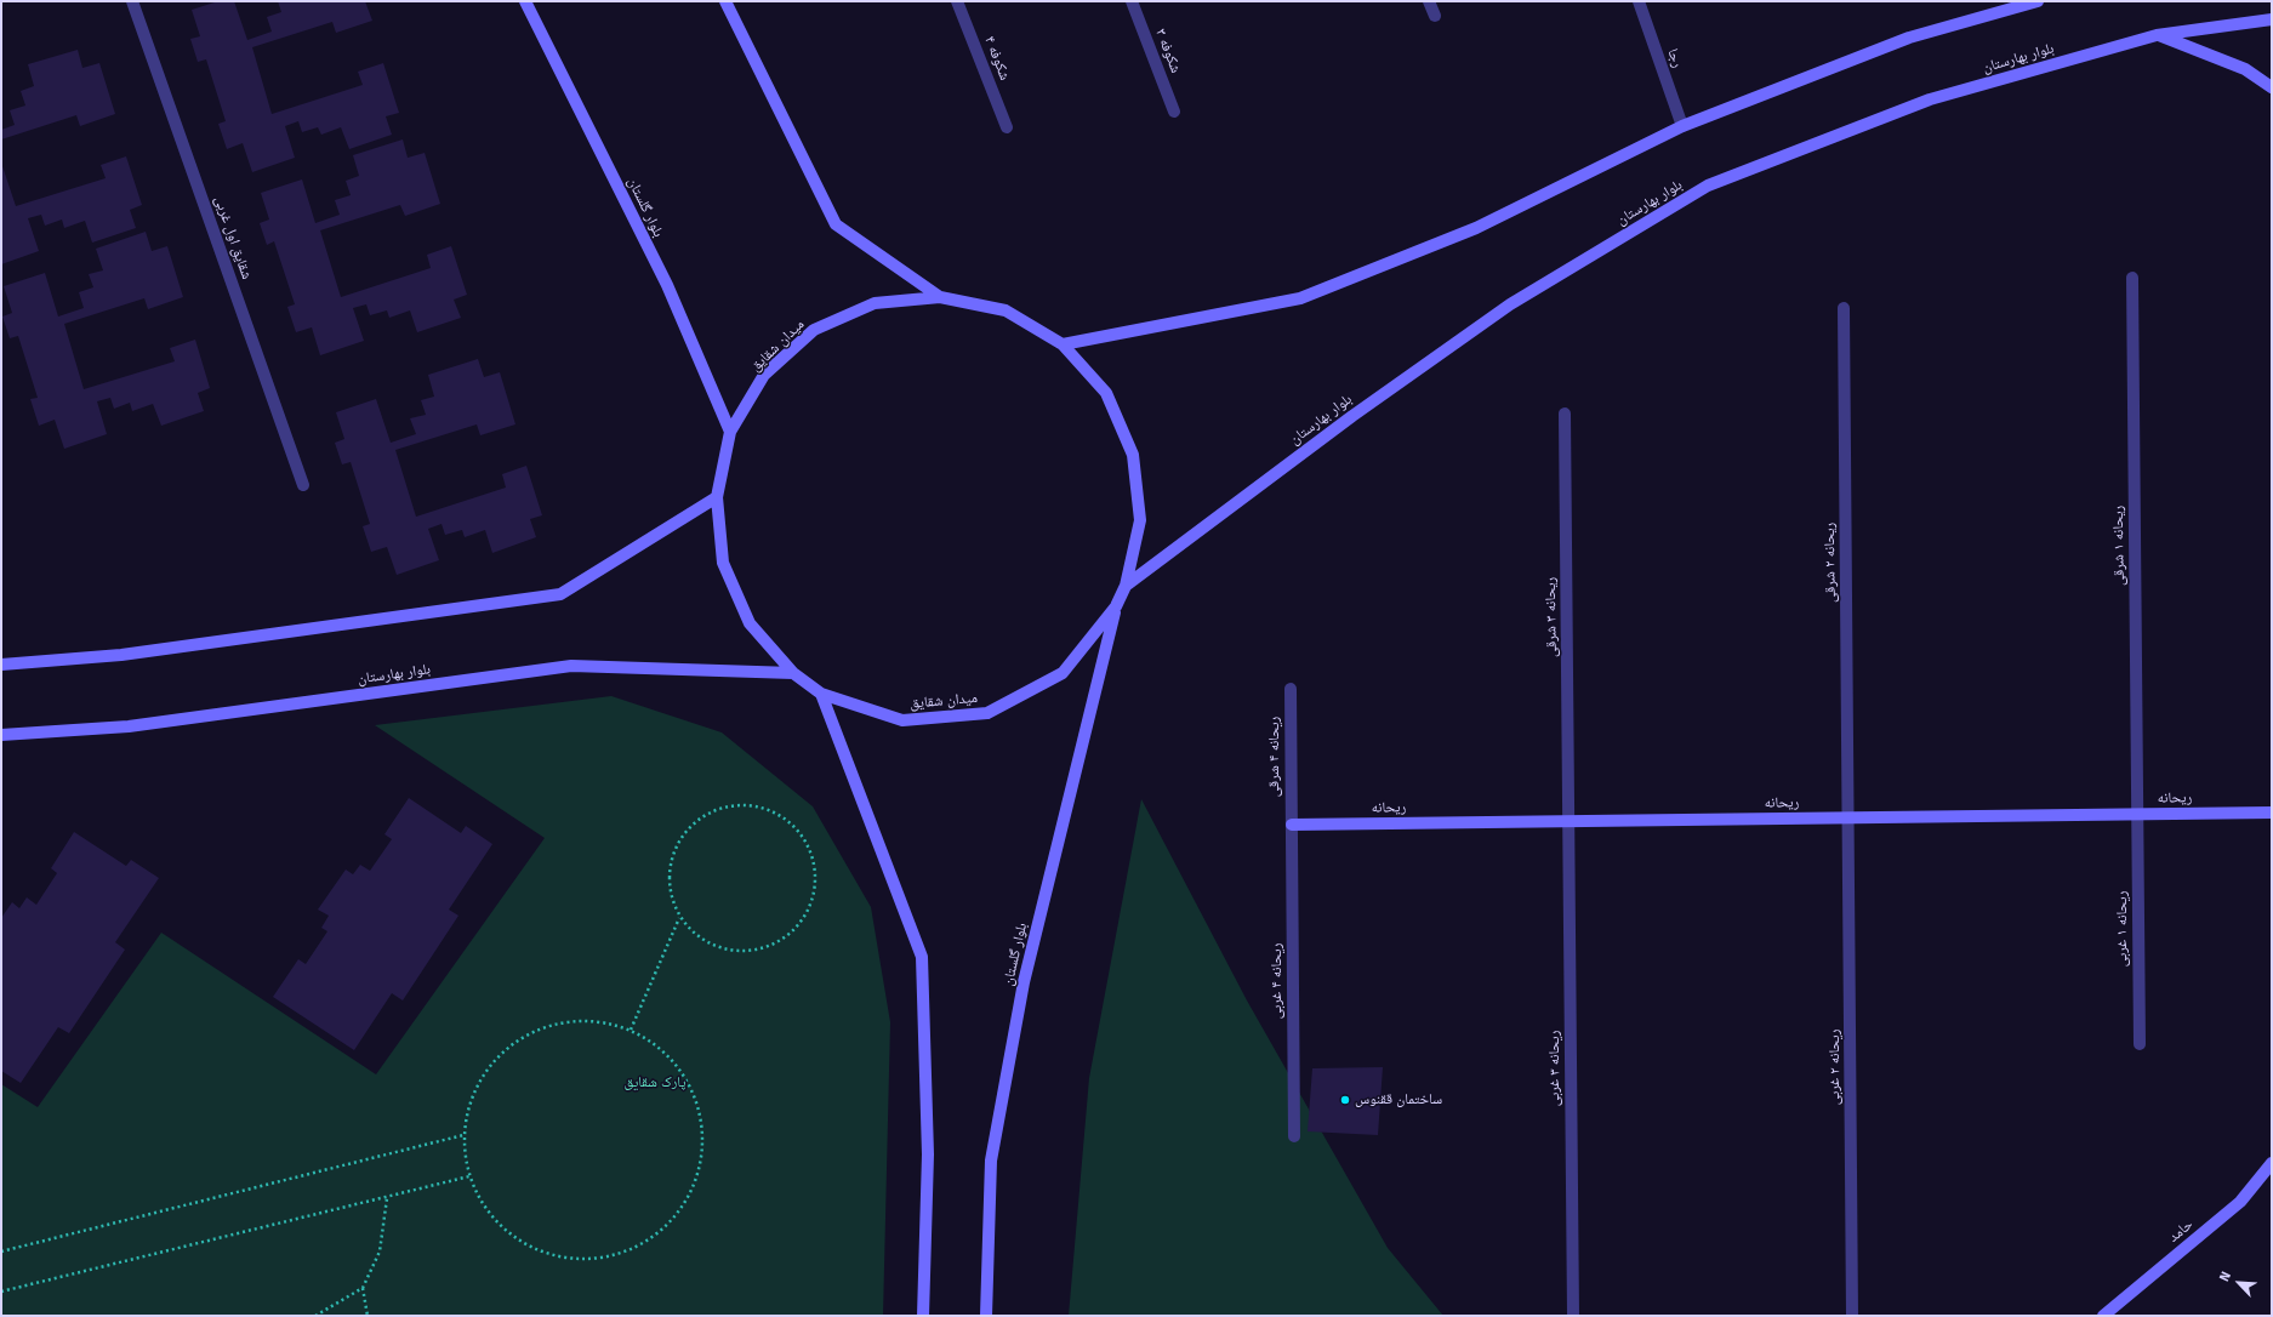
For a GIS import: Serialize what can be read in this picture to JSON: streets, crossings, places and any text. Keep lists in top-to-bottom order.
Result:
{
  "streets": {
    "main road": [
      "بلوار بهارستان",
      "بلوار گلستان",
      "میدان شقایق",
      "ریحانه",
      "حامد"
    ],
    "street": [
      "شکوفه ۳",
      "شکوفه ۴",
      "رجا",
      "شقایق اول غربی",
      "ریحانه ۱ شرقی",
      "ریحانه ۲ شرقی",
      "ریحانه ۳ شرقی",
      "ریحانه ۴ شرقی",
      "ریحانه ۱ غربی",
      "ریحانه ۴ غربی",
      "ریحانه ۲ غربی",
      "ریحانه ۳ غربی"
    ]
  },
  "crossings": [
    ["بلوار بهارستان", "میدان شقایق"],
    ["بلوار گلستان", "میدان شقایق"],
    ["ریحانه ۱ شرقی", "ریحانه"],
    ["ریحانه ۱ شرقی", "ریحانه ۱ غربی"],
    ["ریحانه ۲ شرقی", "ریحانه"],
    ["ریحانه ۲ شرقی", "ریحانه ۲ غربی"],
    ["ریحانه ۳ شرقی", "ریحانه"],
    ["ریحانه ۳ شرقی", "ریحانه ۳ غربی"],
    ["ریحانه ۴ شرقی", "ریحانه"],
    ["ریحانه ۴ شرقی", "ریحانه ۴ غربی"],
    ["ریحانه", "ریحانه ۱ غربی"],
    ["ریحانه", "ریحانه ۴ غربی"],
    ["ریحانه", "ریحانه ۲ غربی"],
    ["ریحانه", "ریحانه ۳ غربی"]
  ],
  "parks": ["پارک شقایق"],
  "places": ["ساختمان ققنوس"],
  "north": "top left"
}
